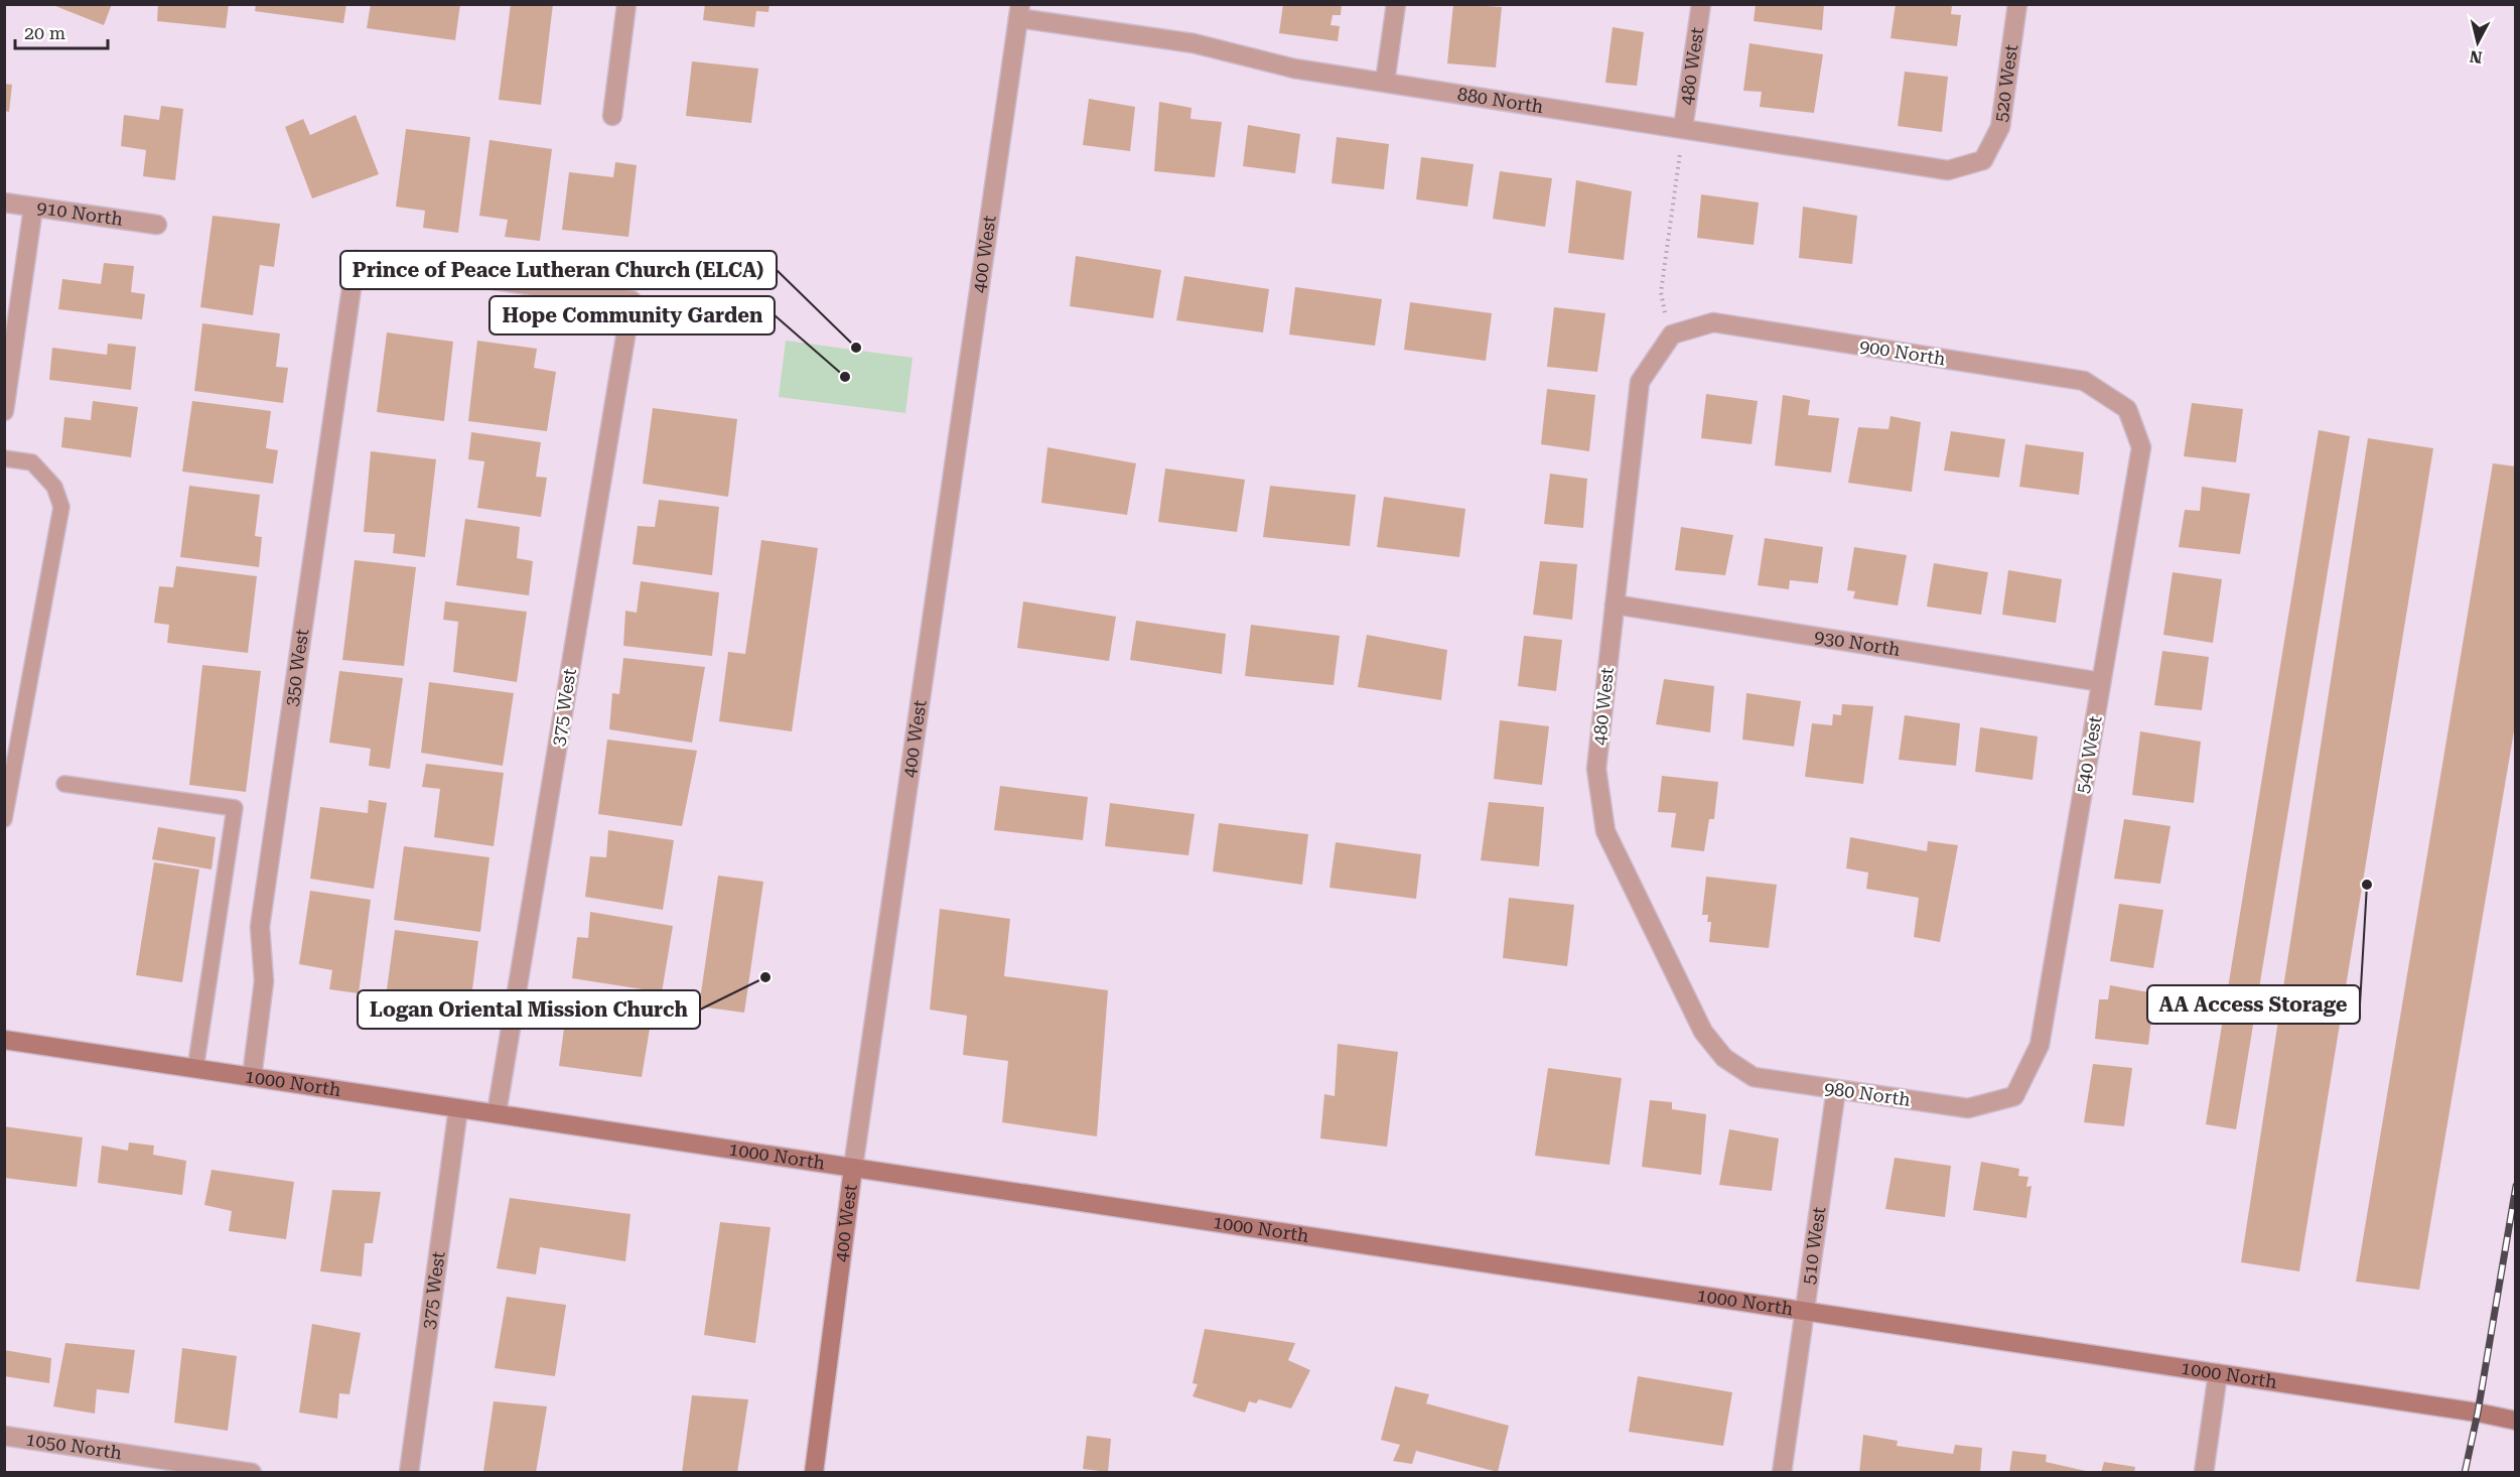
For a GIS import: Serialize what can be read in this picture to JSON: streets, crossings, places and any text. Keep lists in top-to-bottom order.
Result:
{
  "streets": {
    "street": [
      "480 West",
      "520 West",
      "880 North",
      "910 North",
      "400 West",
      "900 North",
      "930 North",
      "350 West",
      "375 West",
      "540 West",
      "1000 North",
      "980 North",
      "510 West",
      "1050 North"
    ]
  },
  "crossings": [
    ["480 West", "880 North"],
    ["480 West", "900 North"],
    ["480 West", "930 North"],
    ["480 West", "980 North"],
    ["520 West", "880 North"],
    ["880 North", "400 West"],
    ["400 West", "1000 North"],
    ["900 North", "540 West"],
    ["930 North", "540 West"],
    ["350 West", "375 West"],
    ["350 West", "1000 North"],
    ["375 West", "1000 North"],
    ["540 West", "980 North"],
    ["1000 North", "510 West"],
    ["980 North", "510 West"]
  ],
  "places": [
    "Prince of Peace Lutheran Church (ELCA)",
    "Hope Community Garden",
    "AA Access Storage",
    "Logan Oriental Mission Church"
  ],
  "scale_bar": "20 m",
  "north": "bottom"
}
